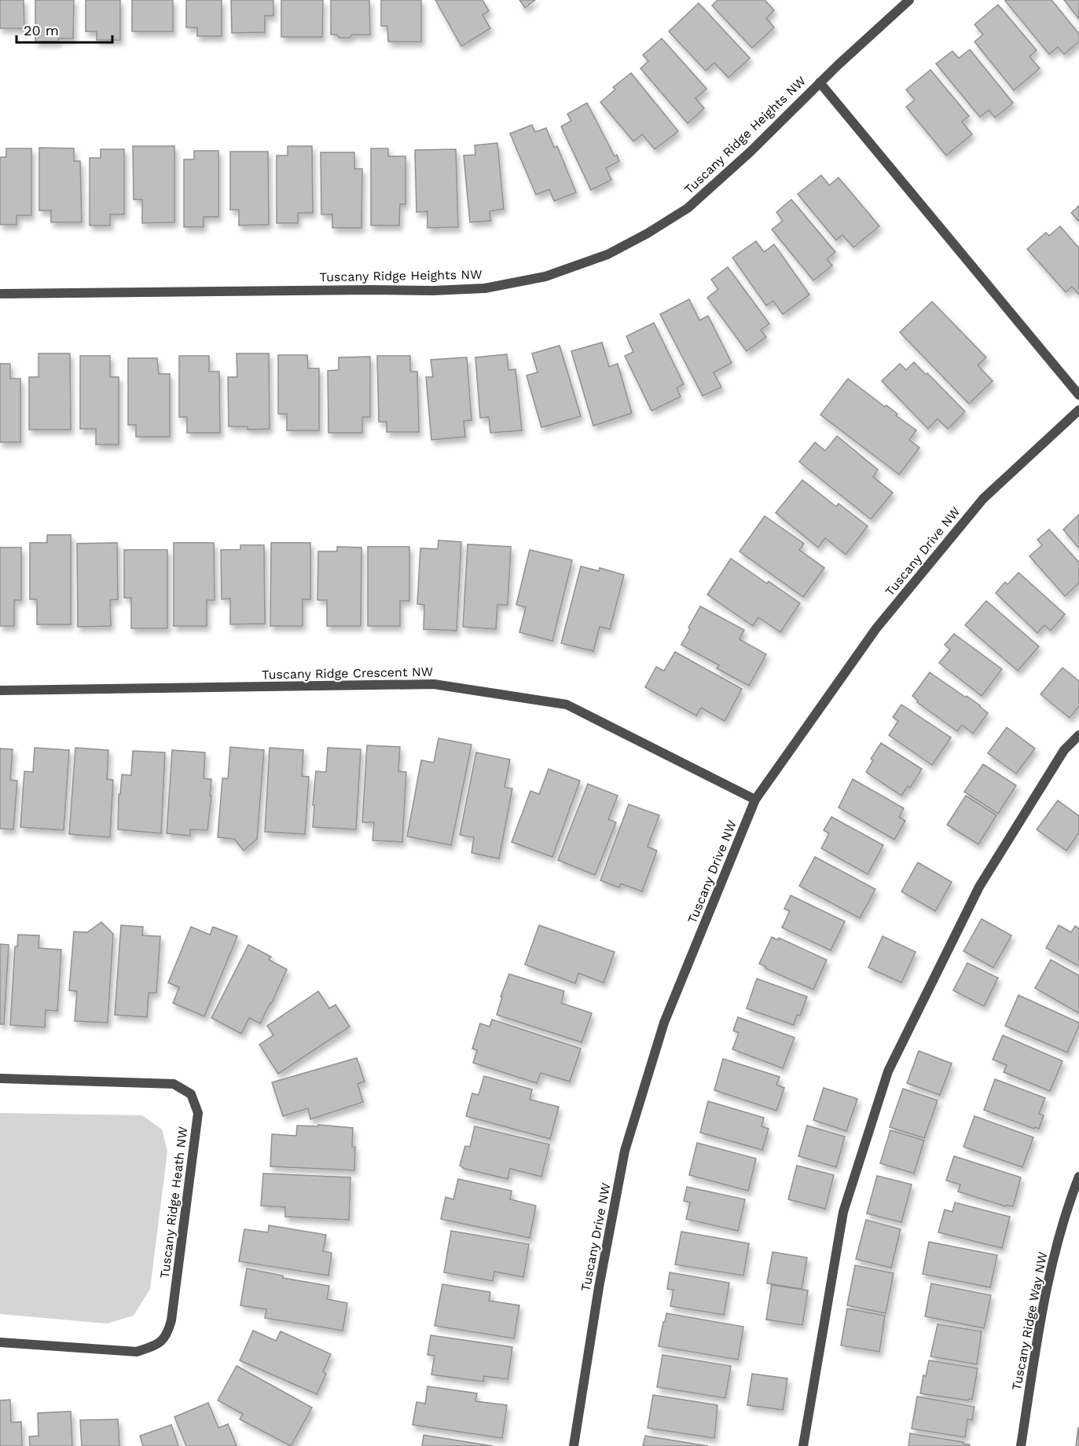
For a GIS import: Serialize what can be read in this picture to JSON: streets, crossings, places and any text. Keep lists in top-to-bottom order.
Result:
{
  "streets": {
    "street": [
      "Tuscany Ridge Heights NW",
      "Tuscany Drive NW",
      "Tuscany Ridge Crescent NW",
      "Tuscany Ridge Heath NW",
      "Tuscany Ridge Way NW"
    ]
  },
  "crossings": [
    ["Tuscany Drive NW", "Tuscany Ridge Crescent NW"]
  ],
  "scale_bar": "20 m"
}
